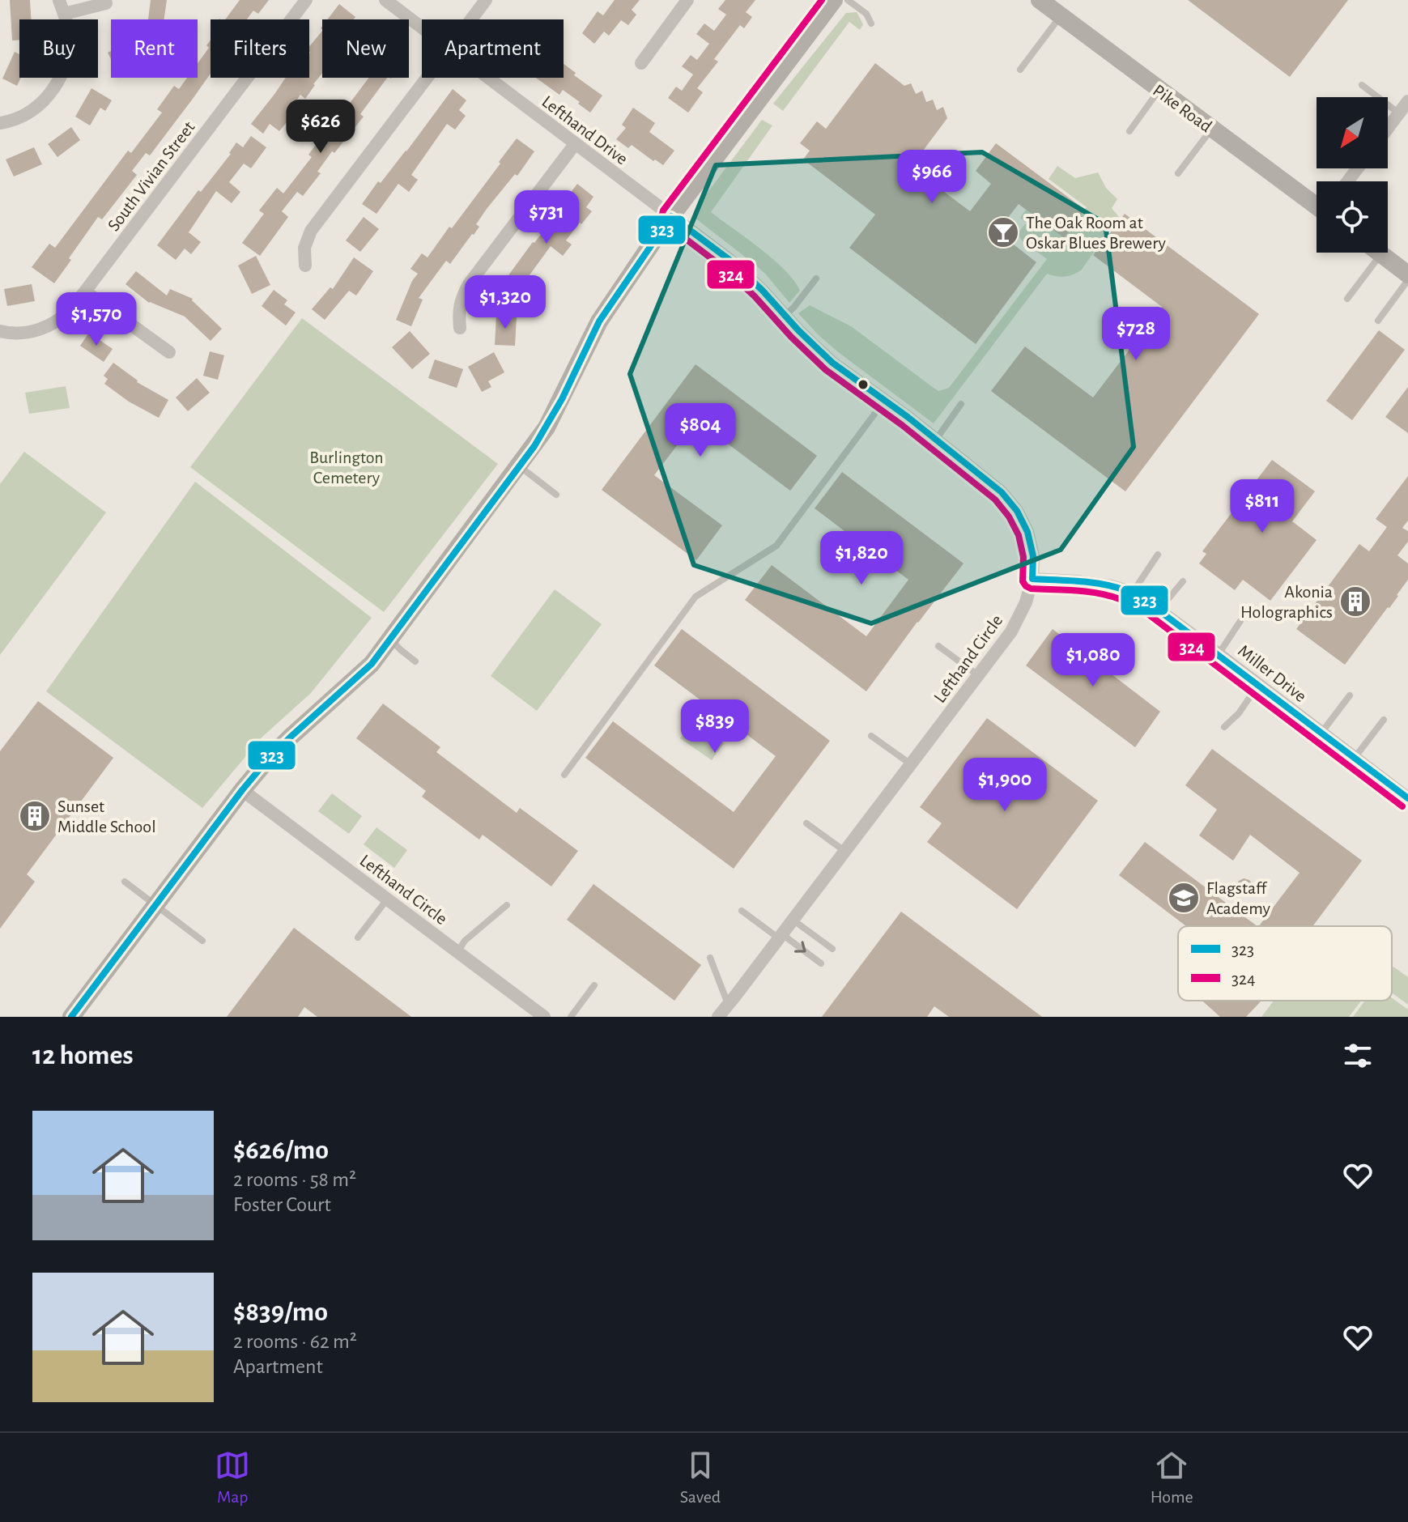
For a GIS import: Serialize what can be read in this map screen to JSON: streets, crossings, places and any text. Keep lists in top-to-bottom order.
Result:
{
  "streets": {
    "street": [
      "Pike Road",
      "Lefthand Drive",
      "South Vivian Street",
      "Lefthand Circle",
      "Miller Drive"
    ]
  },
  "crossings": [
    ["Lefthand Drive", "Lefthand Circle"],
    ["Lefthand Circle", "Miller Drive"]
  ],
  "parks": ["Burlington Cemetery"],
  "places": {
    "bar": ["The Oak Room at Oskar Blues Brewery"],
    "building": ["Akonia Holographics", "Sunset Middle School"],
    "school or university": ["Flagstaff Academy"]
  },
  "lines": ["transit line 324", "transit line 323"],
  "legend": ["323", "324"],
  "north": "bottom left",
  "page": {
    "chip": [
      "Buy",
      "Rent",
      "Filters",
      "New",
      "Apartment"
    ],
    "price": [
      "$626",
      "$966",
      "$731",
      "$1,320",
      "$1,570",
      "$728",
      "$804",
      "$811",
      "$1,820",
      "$1,080",
      "$839",
      "$1,900"
    ],
    "heading": "12 homes",
    "list": [
      {
        "name": "$626/mo",
        "note": "2 rooms · 58 m² · Foster Court"
      },
      {
        "name": "$839/mo",
        "note": "2 rooms · 62 m² · Apartment"
      }
    ],
    "tabs": ["Map", "Saved", "Home"]
  }
}
